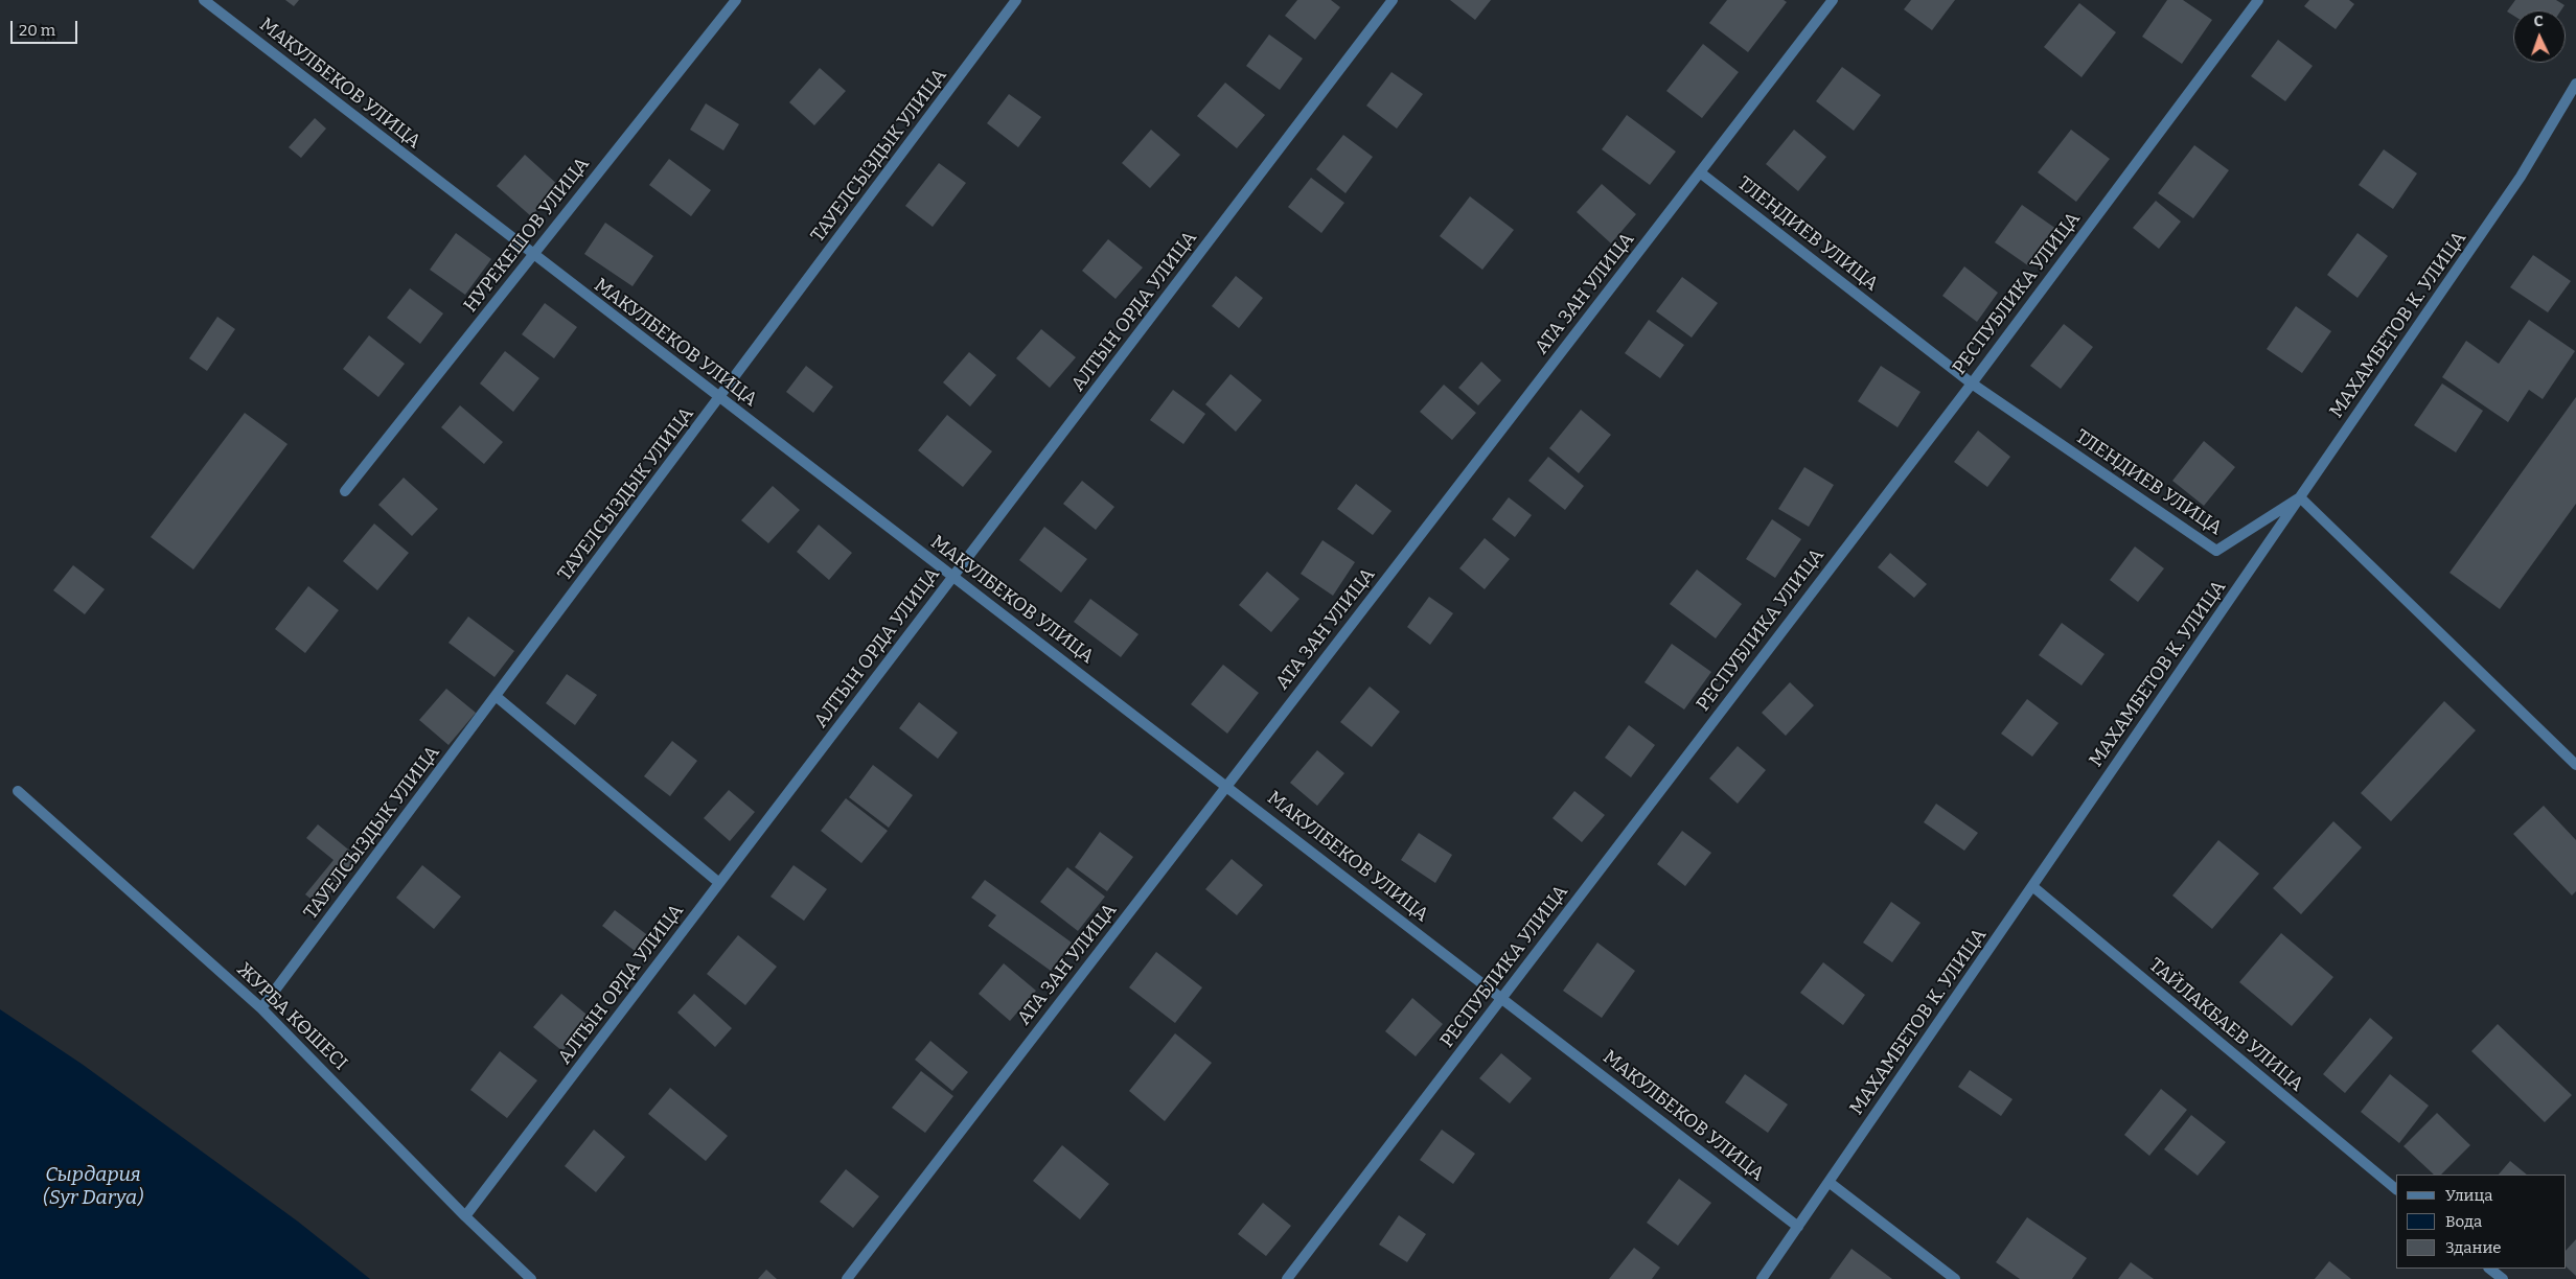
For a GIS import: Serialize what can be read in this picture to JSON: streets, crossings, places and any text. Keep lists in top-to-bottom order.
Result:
{
  "streets": {
    "street": [
      "МАКУЛБЕКОВ УЛИЦА",
      "ТАУЕЛСЫЗДЫК УЛИЦА",
      "ТЛЕНДИЕВ УЛИЦА",
      "НУРЕКЕШОВ УЛИЦА",
      "АТА ЗАН УЛИЦА",
      "РЕСПУБЛИКА УЛИЦА",
      "АЛТЫН ОРДА УЛИЦА",
      "МАХАМБЕТОВ К. УЛИЦА",
      "ЖУРБА КӨШЕСІ",
      "ТАЙЛАКБАЕВ УЛИЦА"
    ]
  },
  "crossings": [
    ["МАКУЛБЕКОВ УЛИЦА", "ТАУЕЛСЫЗДЫК УЛИЦА"],
    ["МАКУЛБЕКОВ УЛИЦА", "НУРЕКЕШОВ УЛИЦА"],
    ["МАКУЛБЕКОВ УЛИЦА", "АТА ЗАН УЛИЦА"],
    ["МАКУЛБЕКОВ УЛИЦА", "РЕСПУБЛИКА УЛИЦА"],
    ["МАКУЛБЕКОВ УЛИЦА", "АЛТЫН ОРДА УЛИЦА"],
    ["МАКУЛБЕКОВ УЛИЦА", "МАХАМБЕТОВ К. УЛИЦА"],
    ["ТАУЕЛСЫЗДЫК УЛИЦА", "ЖУРБА КӨШЕСІ"],
    ["ТЛЕНДИЕВ УЛИЦА", "АТА ЗАН УЛИЦА"],
    ["ТЛЕНДИЕВ УЛИЦА", "РЕСПУБЛИКА УЛИЦА"],
    ["ТЛЕНДИЕВ УЛИЦА", "МАХАМБЕТОВ К. УЛИЦА"],
    ["АЛТЫН ОРДА УЛИЦА", "ЖУРБА КӨШЕСІ"],
    ["МАХАМБЕТОВ К. УЛИЦА", "ТАЙЛАКБАЕВ УЛИЦА"]
  ],
  "water": ["Сырдария (Syr Darya)"],
  "legend": ["Улица", "Вода", "Здание"],
  "scale_bar": "20 m",
  "north": "top"
}
